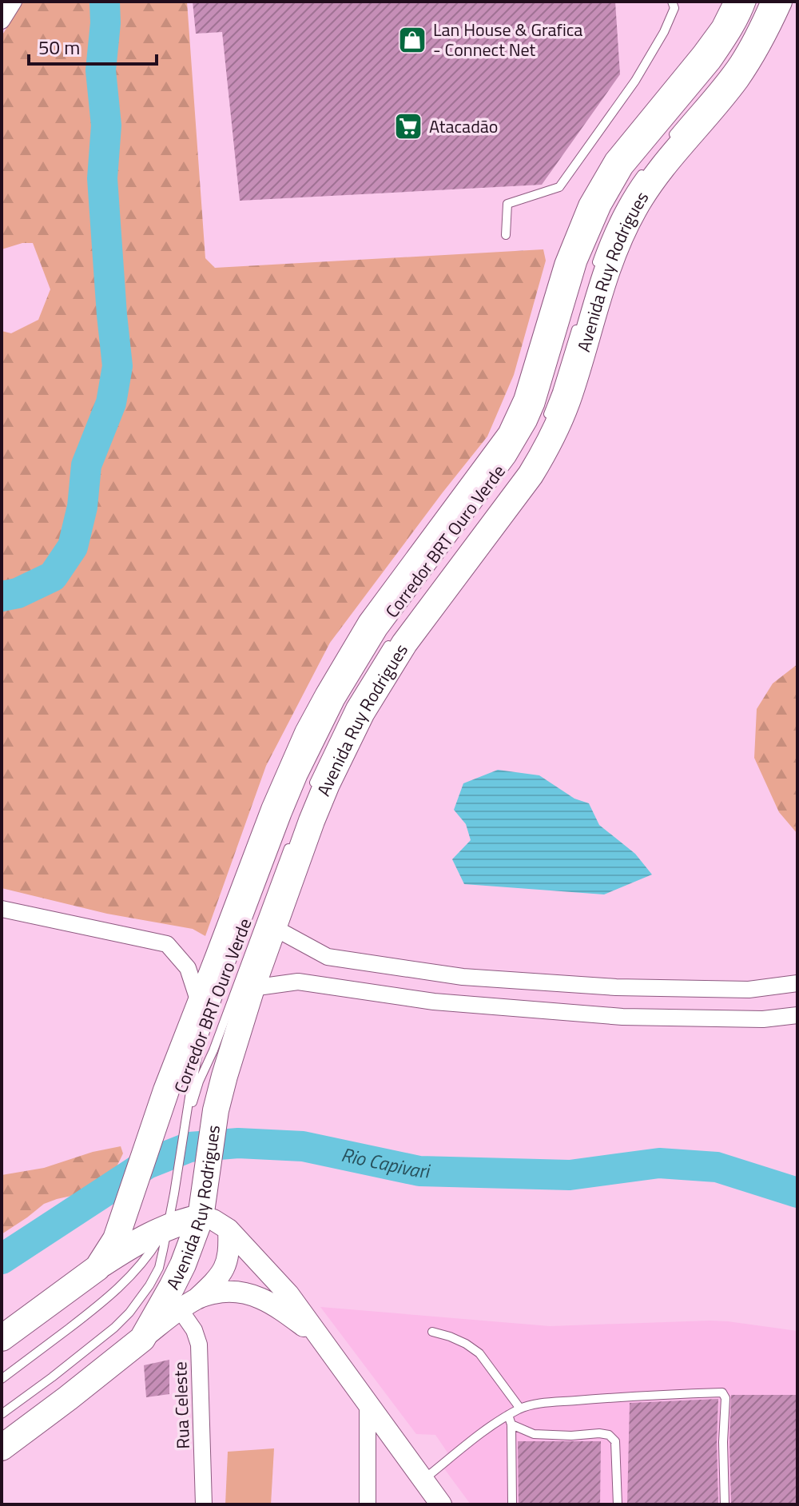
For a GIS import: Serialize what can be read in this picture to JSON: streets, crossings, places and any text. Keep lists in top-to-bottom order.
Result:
{
  "streets": {
    "main road": ["Avenida Ruy Rodrigues"],
    "street": ["Rua Celeste"],
    "lane": ["Corredor BRT Ouro Verde"]
  },
  "water": ["Rio Capivari"],
  "places": {
    "shop": ["Lan House & Grafica - Connect Net"],
    "supermarket": ["Atacadão"]
  },
  "scale_bar": "50 m"
}
